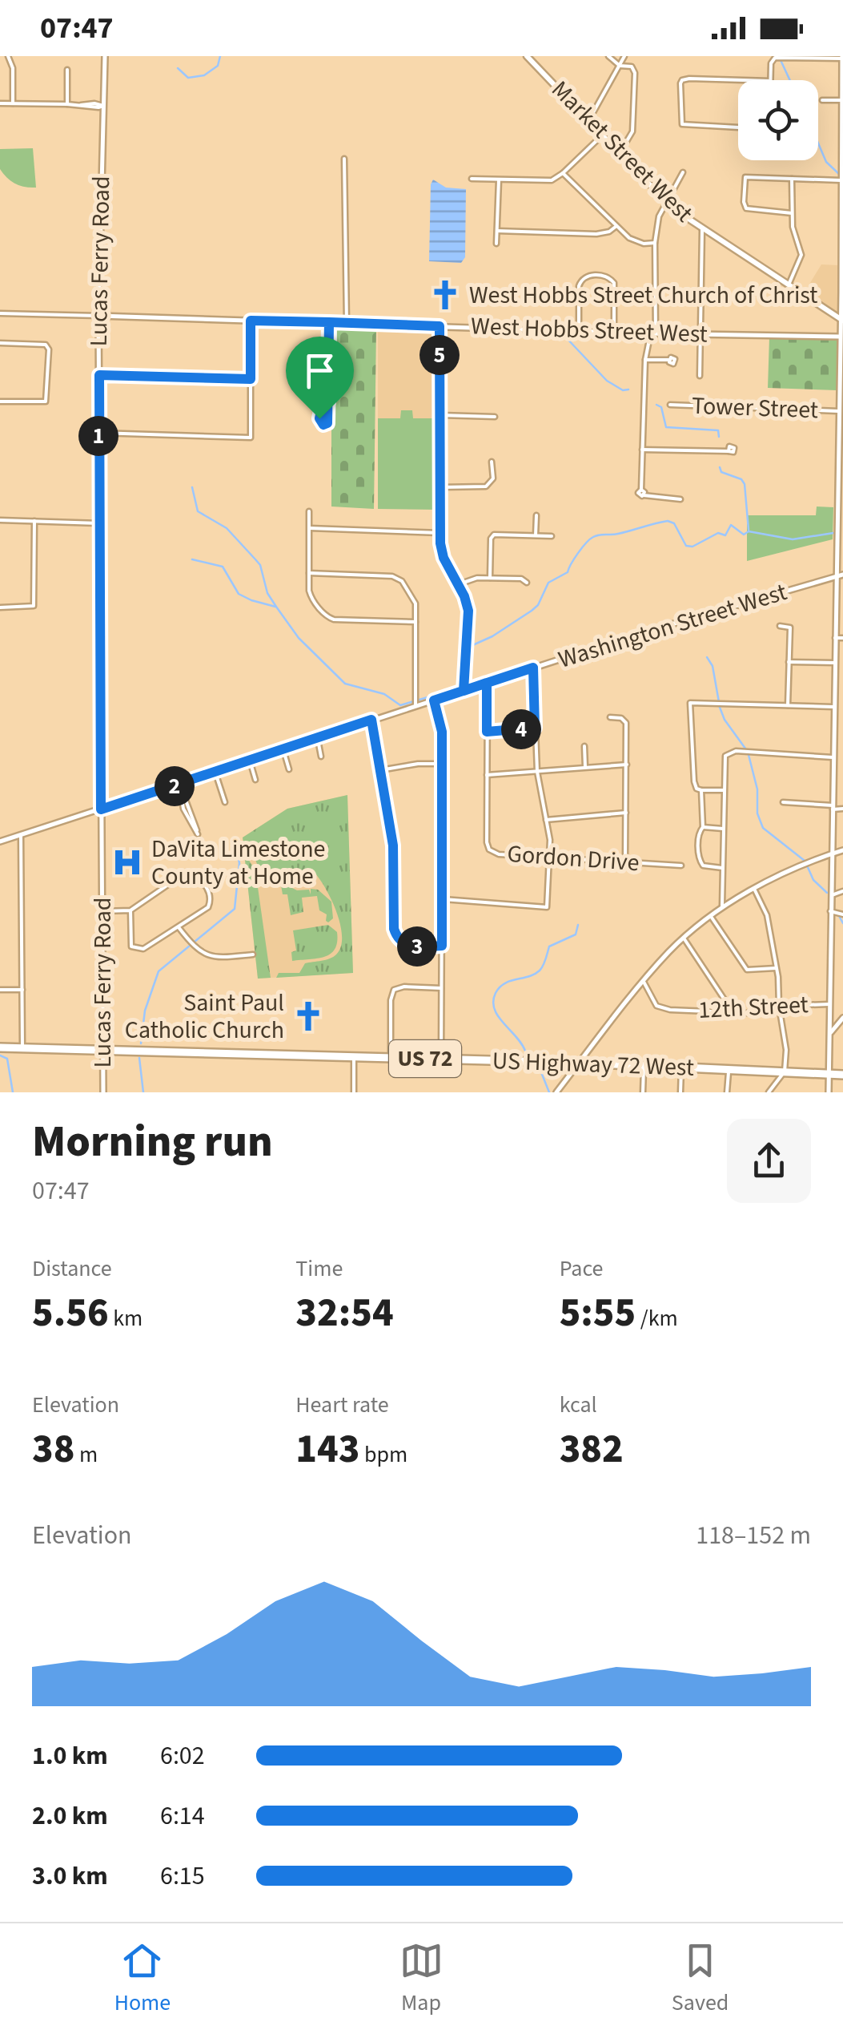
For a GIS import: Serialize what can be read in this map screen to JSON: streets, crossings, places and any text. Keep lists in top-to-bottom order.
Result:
{
  "streets": {
    "highway": ["US 72", "US Highway 72 West"],
    "main road": ["Market Street West"],
    "street": [
      "Lucas Ferry Road",
      "West Hobbs Street West",
      "Tower Street",
      "Washington Street West",
      "Gordon Drive",
      "12th Street"
    ]
  },
  "crossings": [
    ["Lucas Ferry Road", "West Hobbs Street West"],
    ["Lucas Ferry Road", "Washington Street West"],
    ["Lucas Ferry Road", "US 72"],
    ["Lucas Ferry Road", "US Highway 72 West"],
    ["Washington Street West", "Gordon Drive"],
    ["US 72", "US Highway 72 West"]
  ],
  "places": {
    "church": ["West Hobbs Street Church of Christ", "Saint Paul Catholic Church"],
    "hospital": ["DaVita Limestone County at Home"]
  },
  "page": {
    "status": "07:47",
    "pins": [
      "5",
      "1",
      "4",
      "2",
      "3"
    ],
    "heading": ["Morning run", "07:47"],
    "stats": [
      ["Distance", "5.56 km"],
      ["Time", "32:54"],
      ["Pace", "5:55 /km"],
      ["Elevation", "38 m"],
      ["Heart rate", "143 bpm"],
      ["kcal", "382"]
    ],
    "chart": ["Elevation", "118–152 m"],
    "list": [
      {
        "name": "1.0 km",
        "note": "6:02"
      },
      {
        "name": "2.0 km",
        "note": "6:14"
      },
      {
        "name": "3.0 km",
        "note": "6:15"
      }
    ],
    "tabs": ["Home", "Map", "Saved"]
  }
}
